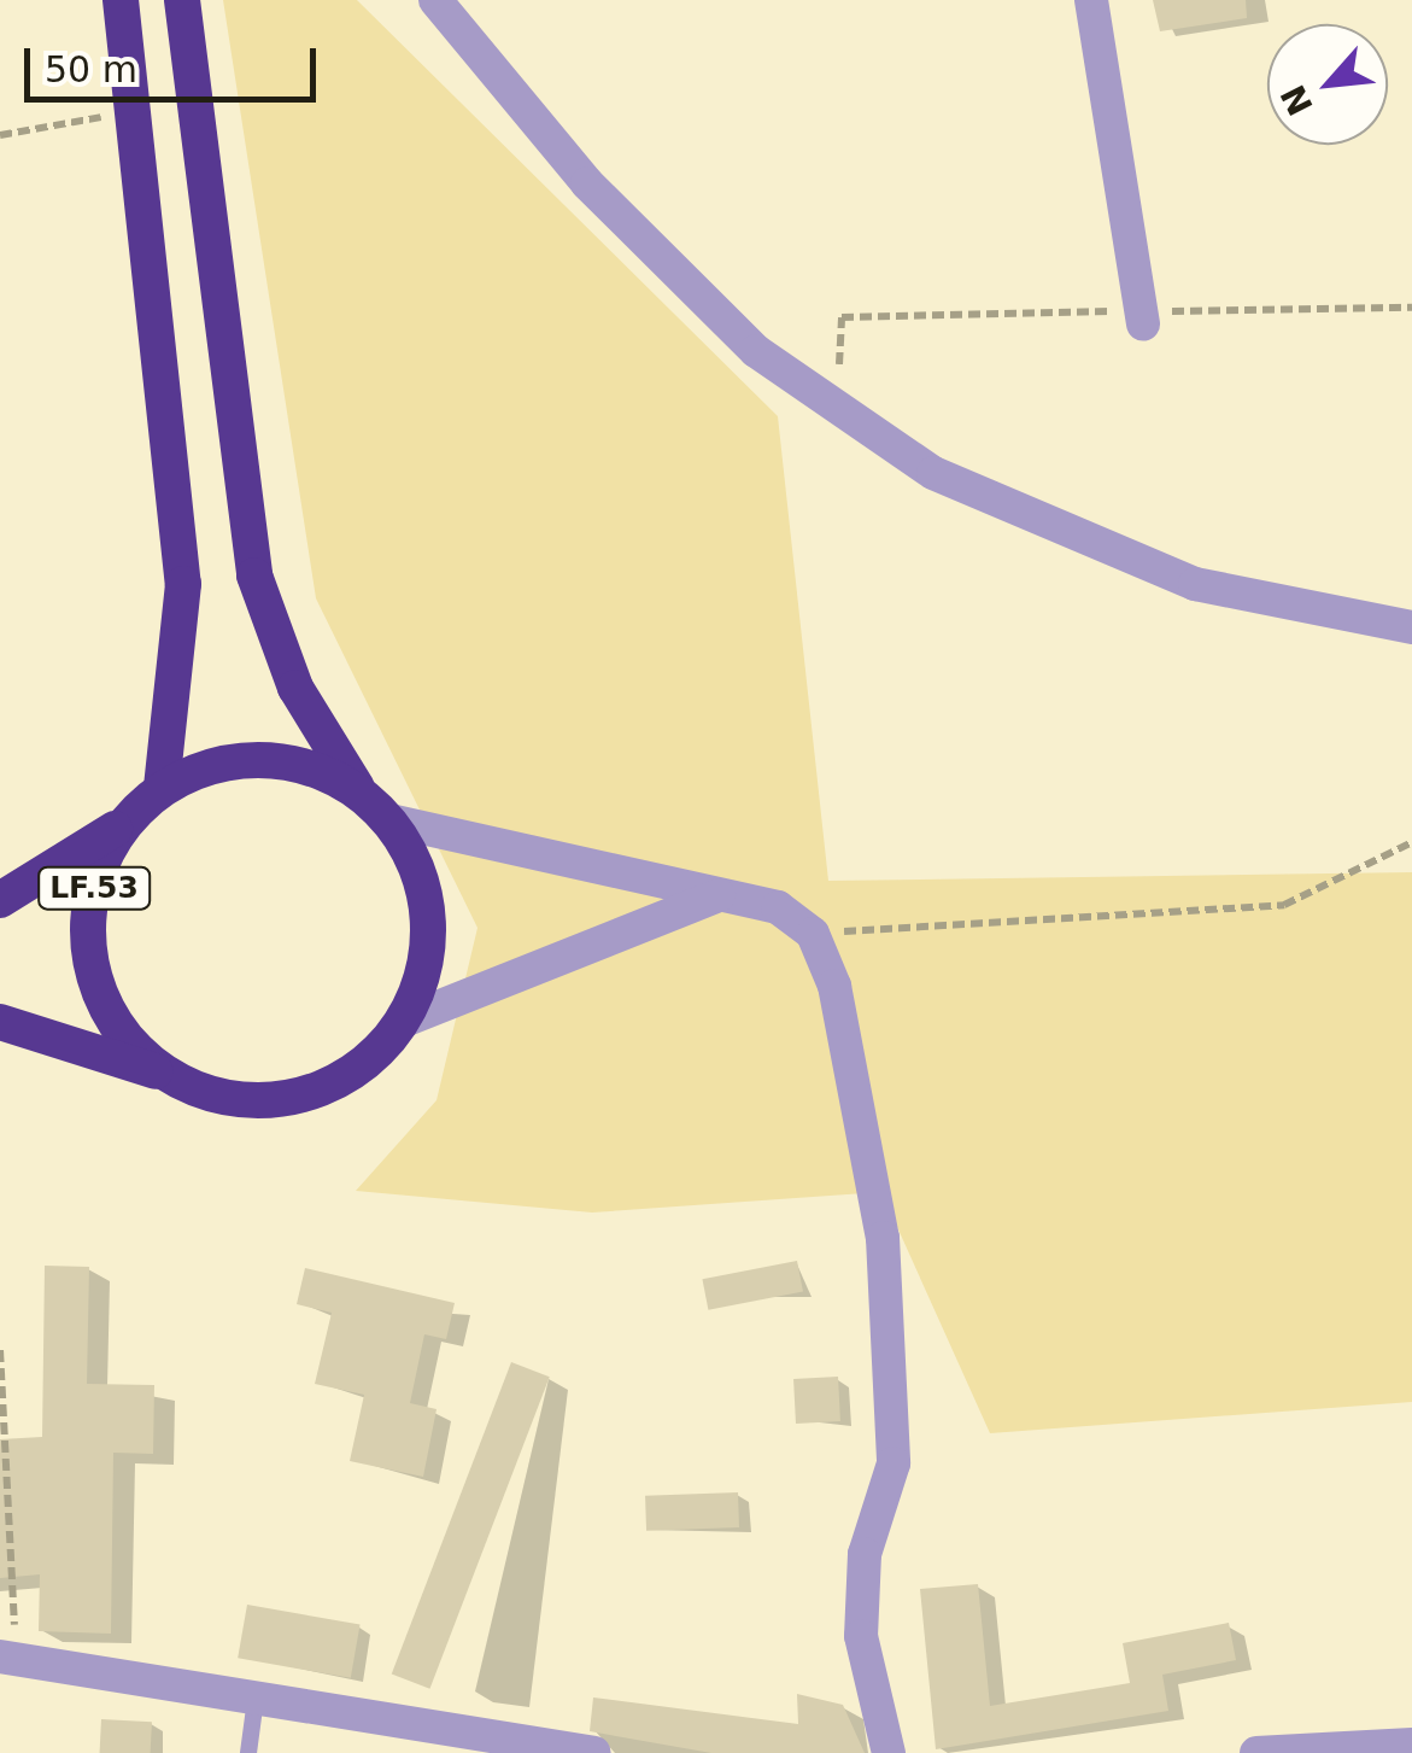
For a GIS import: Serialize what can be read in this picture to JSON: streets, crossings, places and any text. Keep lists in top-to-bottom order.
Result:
{
  "streets": {
    "highway": ["LF.53"]
  },
  "scale_bar": "50 m",
  "north": "bottom left"
}
